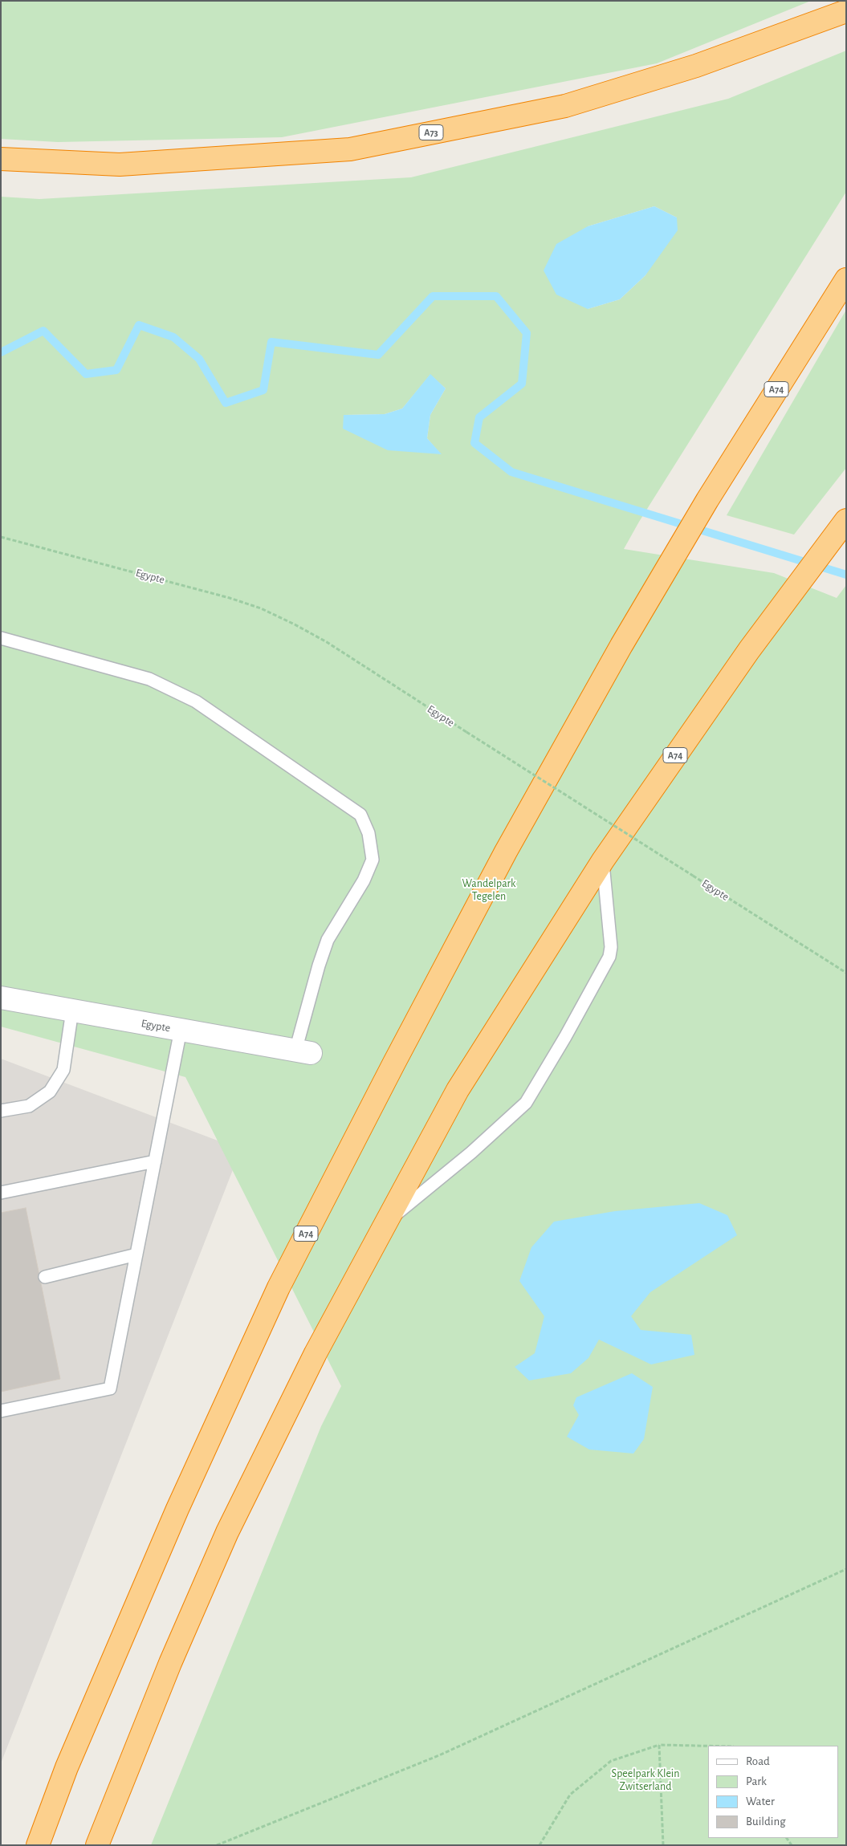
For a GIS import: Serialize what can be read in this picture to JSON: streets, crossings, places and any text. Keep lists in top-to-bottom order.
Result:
{
  "streets": {
    "highway": ["A73", "A74"],
    "street": ["Egypte"]
  },
  "parks": ["Wandelpark Tegelen", "Speelpark Klein Zwitserland"],
  "legend": [
    "Road",
    "Park",
    "Water",
    "Building"
  ]
}
